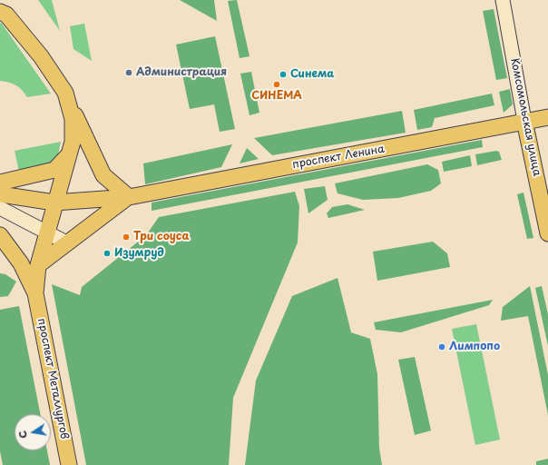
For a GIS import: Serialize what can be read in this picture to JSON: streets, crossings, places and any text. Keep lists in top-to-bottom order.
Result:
{
  "streets": {
    "main road": ["Комсомольская улица", "проспект Ленина", "проспект Металлургов"]
  },
  "crossings": [
    ["Комсомольская улица", "проспект Ленина"],
    ["проспект Ленина", "проспект Металлургов"]
  ],
  "places": [
    "Администрация",
    "Синема",
    "СИНЕМА",
    "Три соуса",
    "Изумруд",
    "Лимпопо"
  ],
  "north": "left"
}
